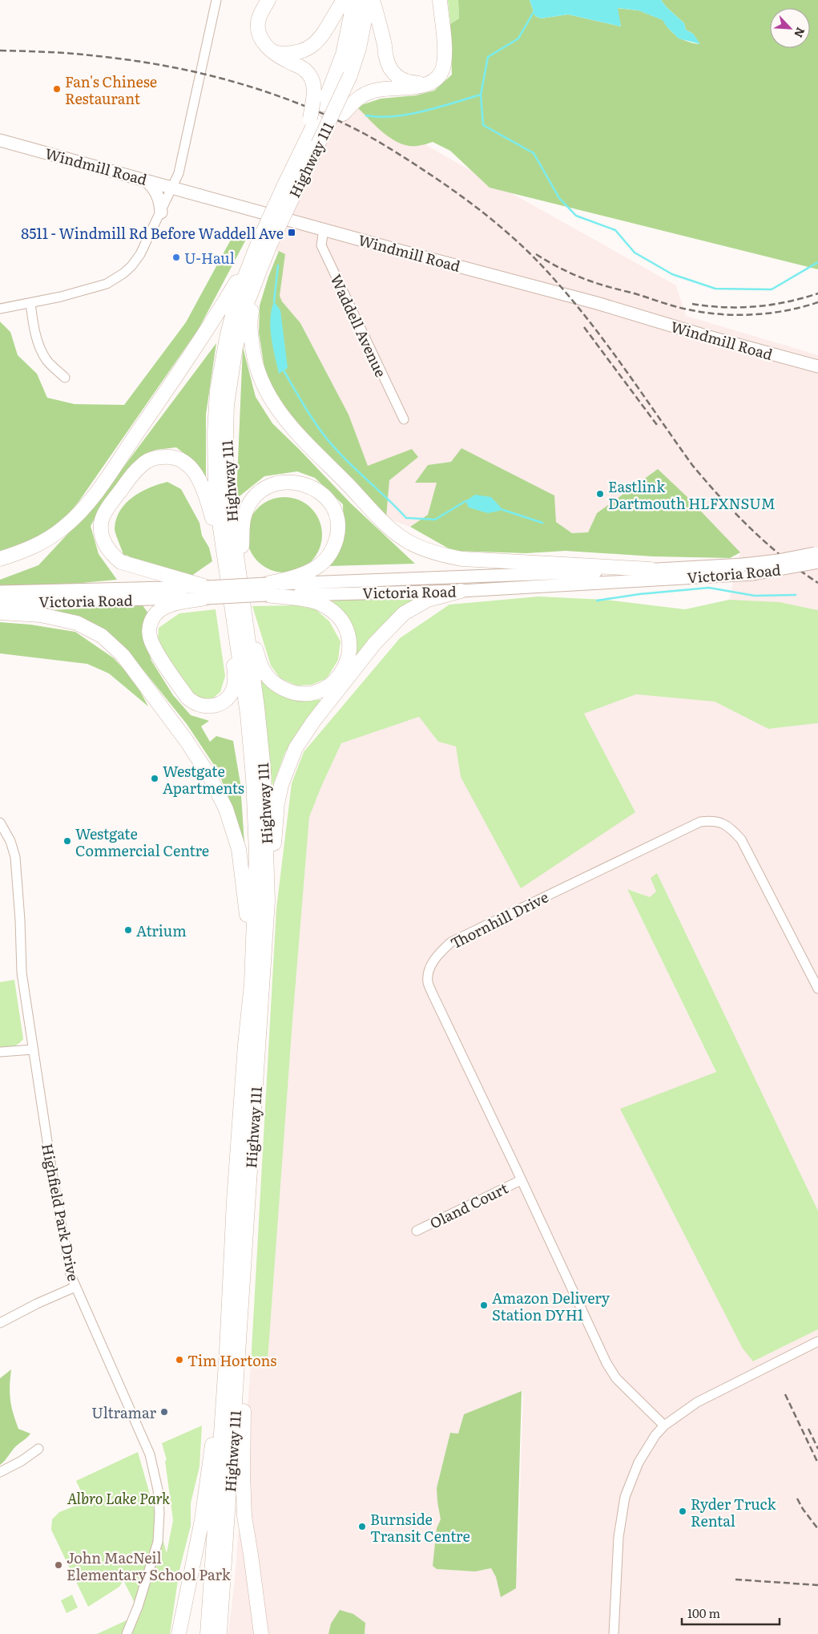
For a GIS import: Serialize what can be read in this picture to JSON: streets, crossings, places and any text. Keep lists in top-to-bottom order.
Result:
{
  "streets": {
    "highway": ["Highway 111"],
    "main road": ["Windmill Road", "Victoria Road"],
    "street": [
      "Waddell Avenue",
      "Thornhill Drive",
      "Oland Court",
      "Highfield Park Drive"
    ]
  },
  "crossings": [
    ["Windmill Road", "Waddell Avenue"],
    ["Thornhill Drive", "Oland Court"]
  ],
  "parks": ["Albro Lake Park"],
  "places": {
    "other": [
      "Fan's Chinese Restaurant",
      "U-Haul",
      "Eastlink Dartmouth HLFXNSUM",
      "Westgate Apartments",
      "Westgate Commercial Centre",
      "Atrium",
      "Amazon Delivery Station DYH1",
      "Tim Hortons",
      "Ultramar",
      "Ryder Truck Rental",
      "Burnside Transit Centre",
      "John MacNeil Elementary School Park"
    ],
    "transit": ["8511 - Windmill Rd Before Waddell Ave"]
  },
  "scale_bar": "100 m",
  "north": "bottom right"
}
